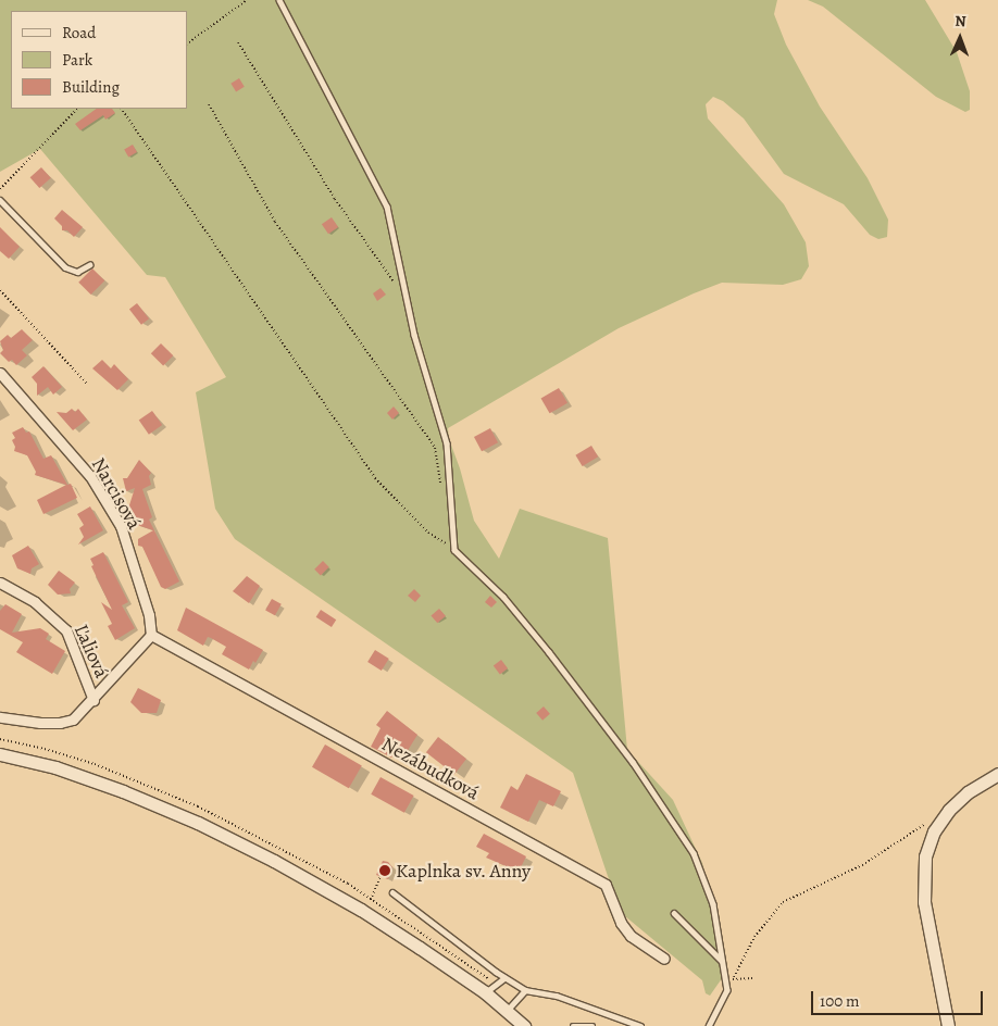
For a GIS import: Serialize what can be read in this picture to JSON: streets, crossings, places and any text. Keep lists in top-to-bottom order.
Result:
{
  "streets": {
    "street": ["Narcisová", "Ľaliová", "Nezábudková"]
  },
  "crossings": [
    ["Narcisová", "Nezábudková"]
  ],
  "places": ["Kaplnka sv. Anny"],
  "legend": ["Road", "Park", "Building"],
  "scale_bar": "100 m",
  "north": "top"
}
